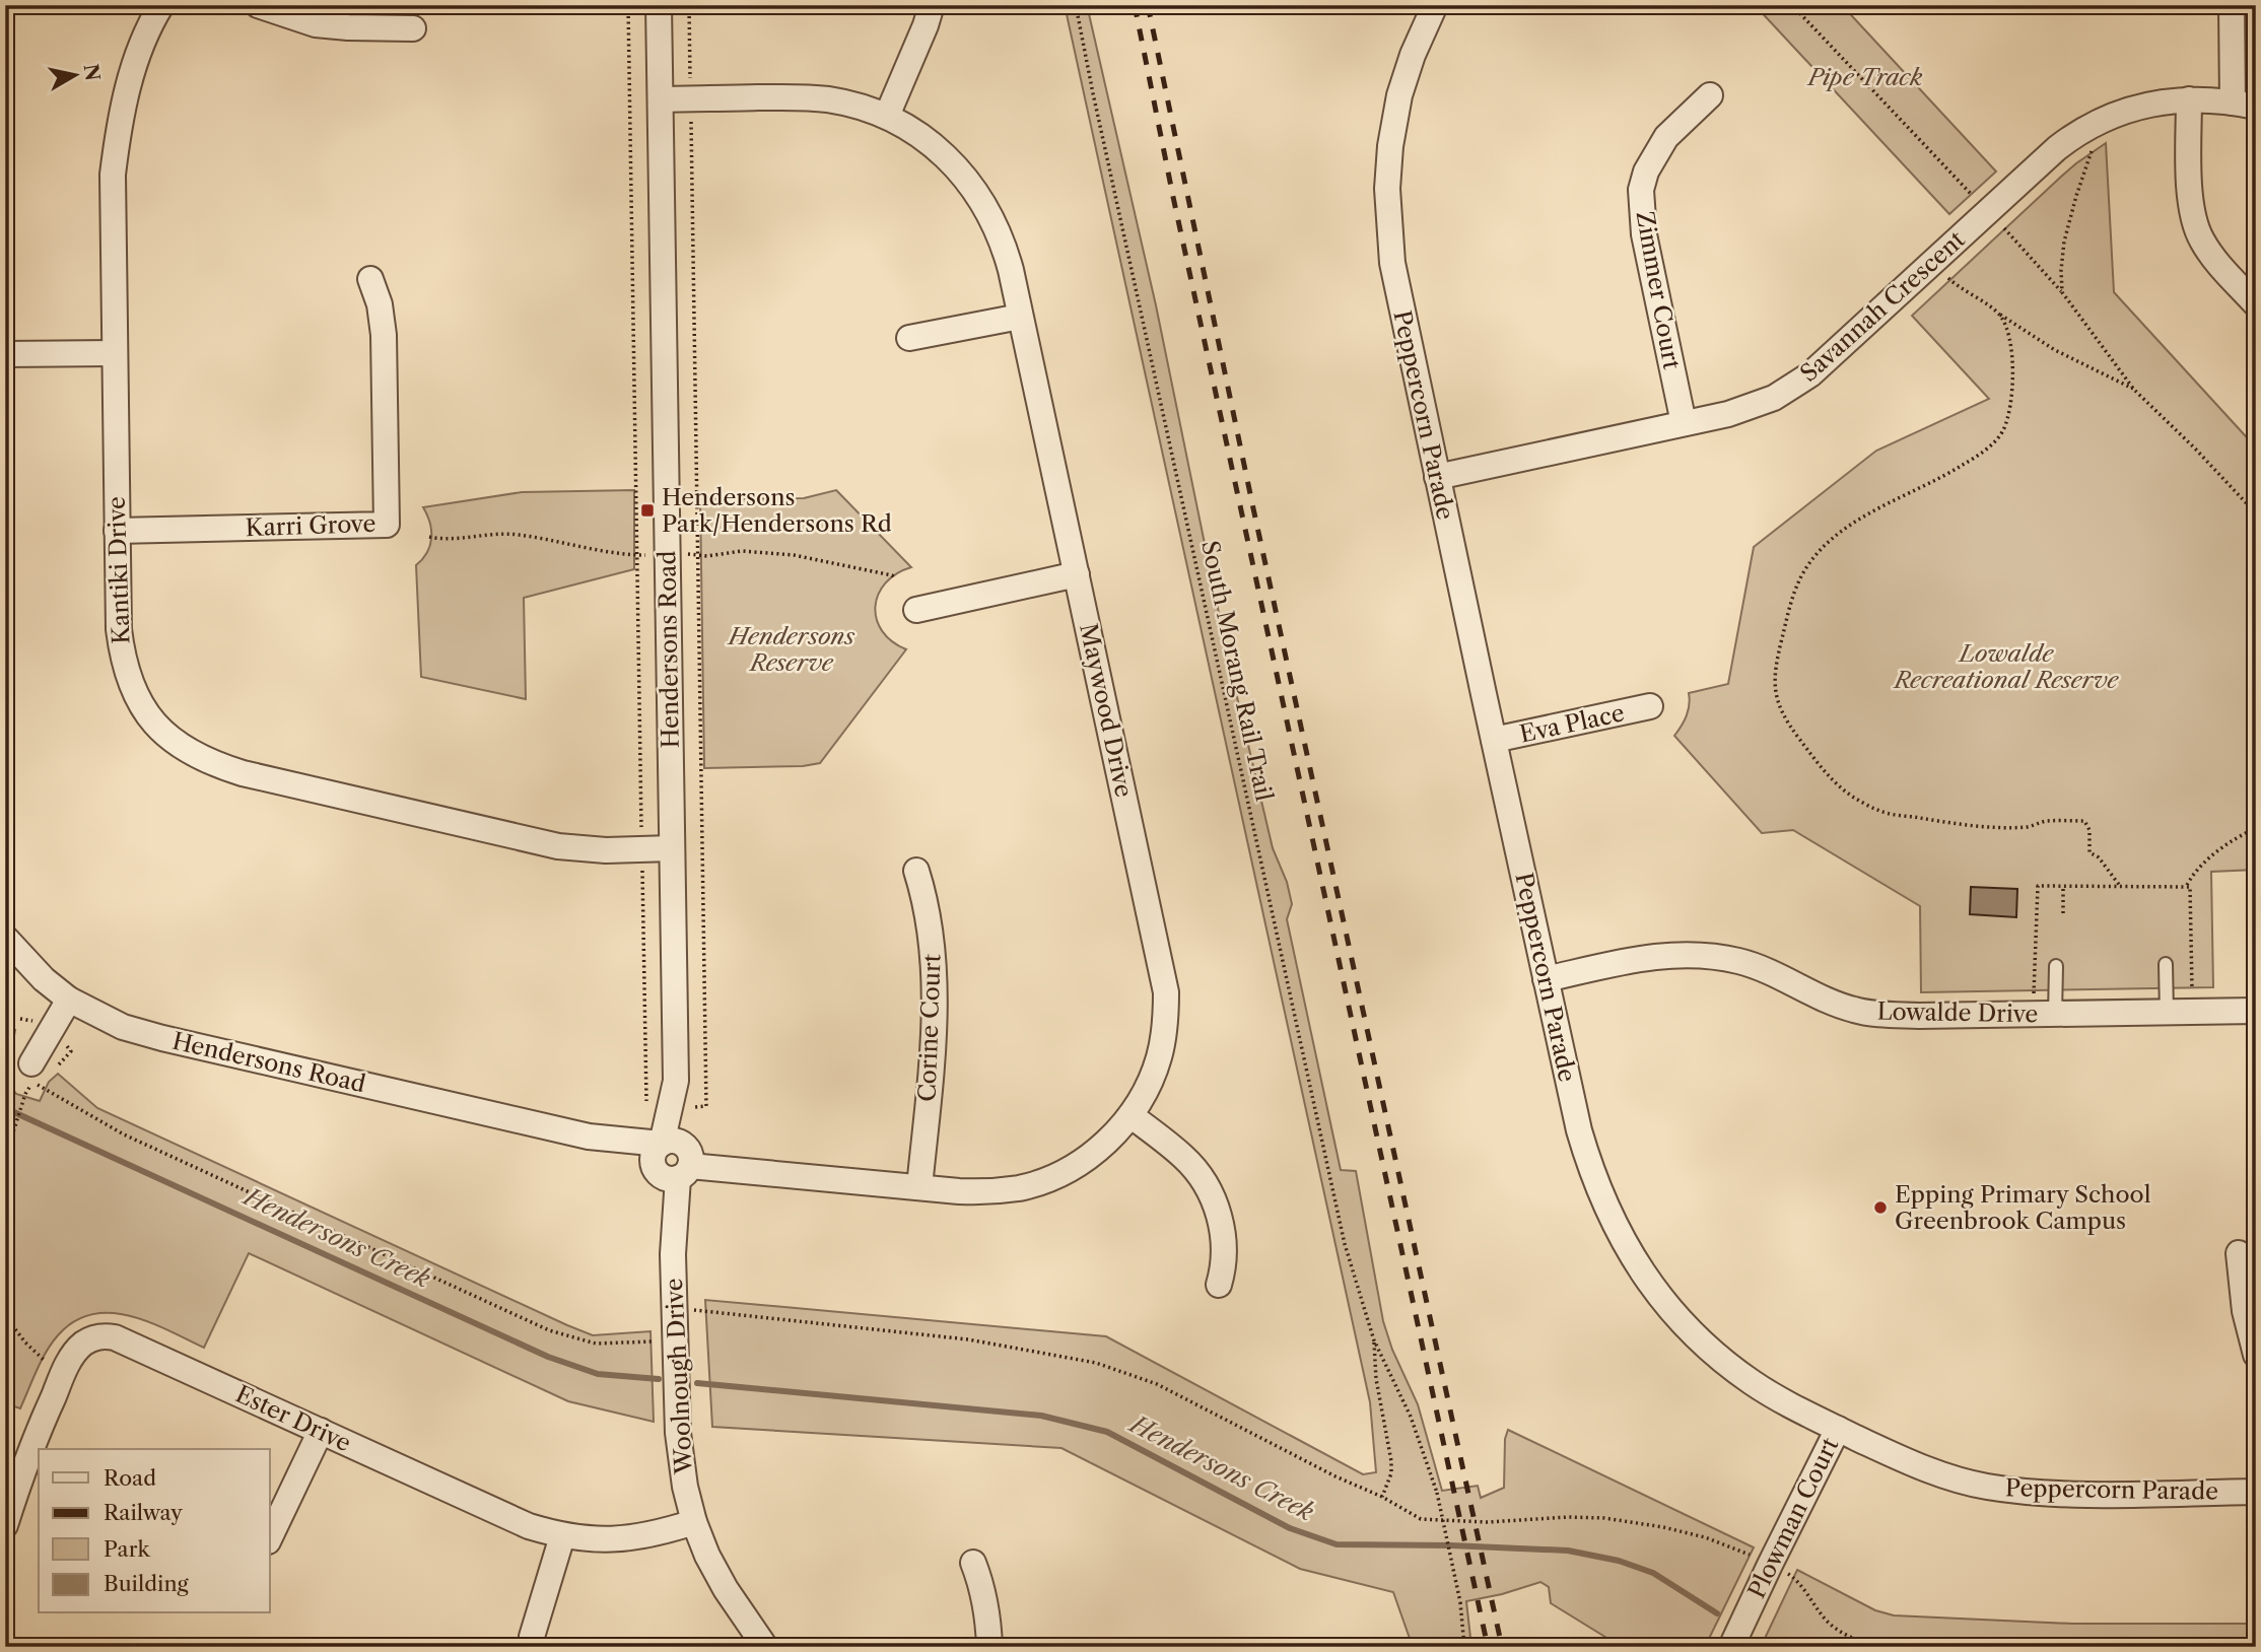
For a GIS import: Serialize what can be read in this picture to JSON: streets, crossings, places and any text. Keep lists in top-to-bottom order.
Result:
{
  "streets": {
    "street": [
      "Zimmer Court",
      "Savannah Crescent",
      "Peppercorn Parade",
      "Karri Grove",
      "Kantiki Drive",
      "Hendersons Road",
      "Maywood Drive",
      "Eva Place",
      "Lowalde Drive",
      "Corine Court",
      "Woolnough Drive",
      "Ester Drive",
      "Plowman Court"
    ],
    "path": ["South Morang Rail Trail"]
  },
  "crossings": [
    ["Zimmer Court", "Savannah Crescent"],
    ["Savannah Crescent", "Peppercorn Parade"],
    ["Peppercorn Parade", "Eva Place"],
    ["Peppercorn Parade", "Lowalde Drive"],
    ["Peppercorn Parade", "Plowman Court"],
    ["Karri Grove", "Kantiki Drive"],
    ["Kantiki Drive", "Hendersons Road"],
    ["Hendersons Road", "Maywood Drive"],
    ["Hendersons Road", "Woolnough Drive"],
    ["Maywood Drive", "Corine Court"],
    ["Maywood Drive", "Woolnough Drive"],
    ["Woolnough Drive", "Ester Drive"]
  ],
  "water": ["Hendersons Creek"],
  "parks": ["Pipe Track", "Hendersons Reserve", "Lowalde Recreational Reserve"],
  "places": {
    "transit": ["Hendersons Park/Hendersons Rd"],
    "other": ["Epping Primary School Greenbrook Campus"]
  },
  "legend": [
    "Road",
    "Railway",
    "Park",
    "Building"
  ],
  "north": "right"
}
